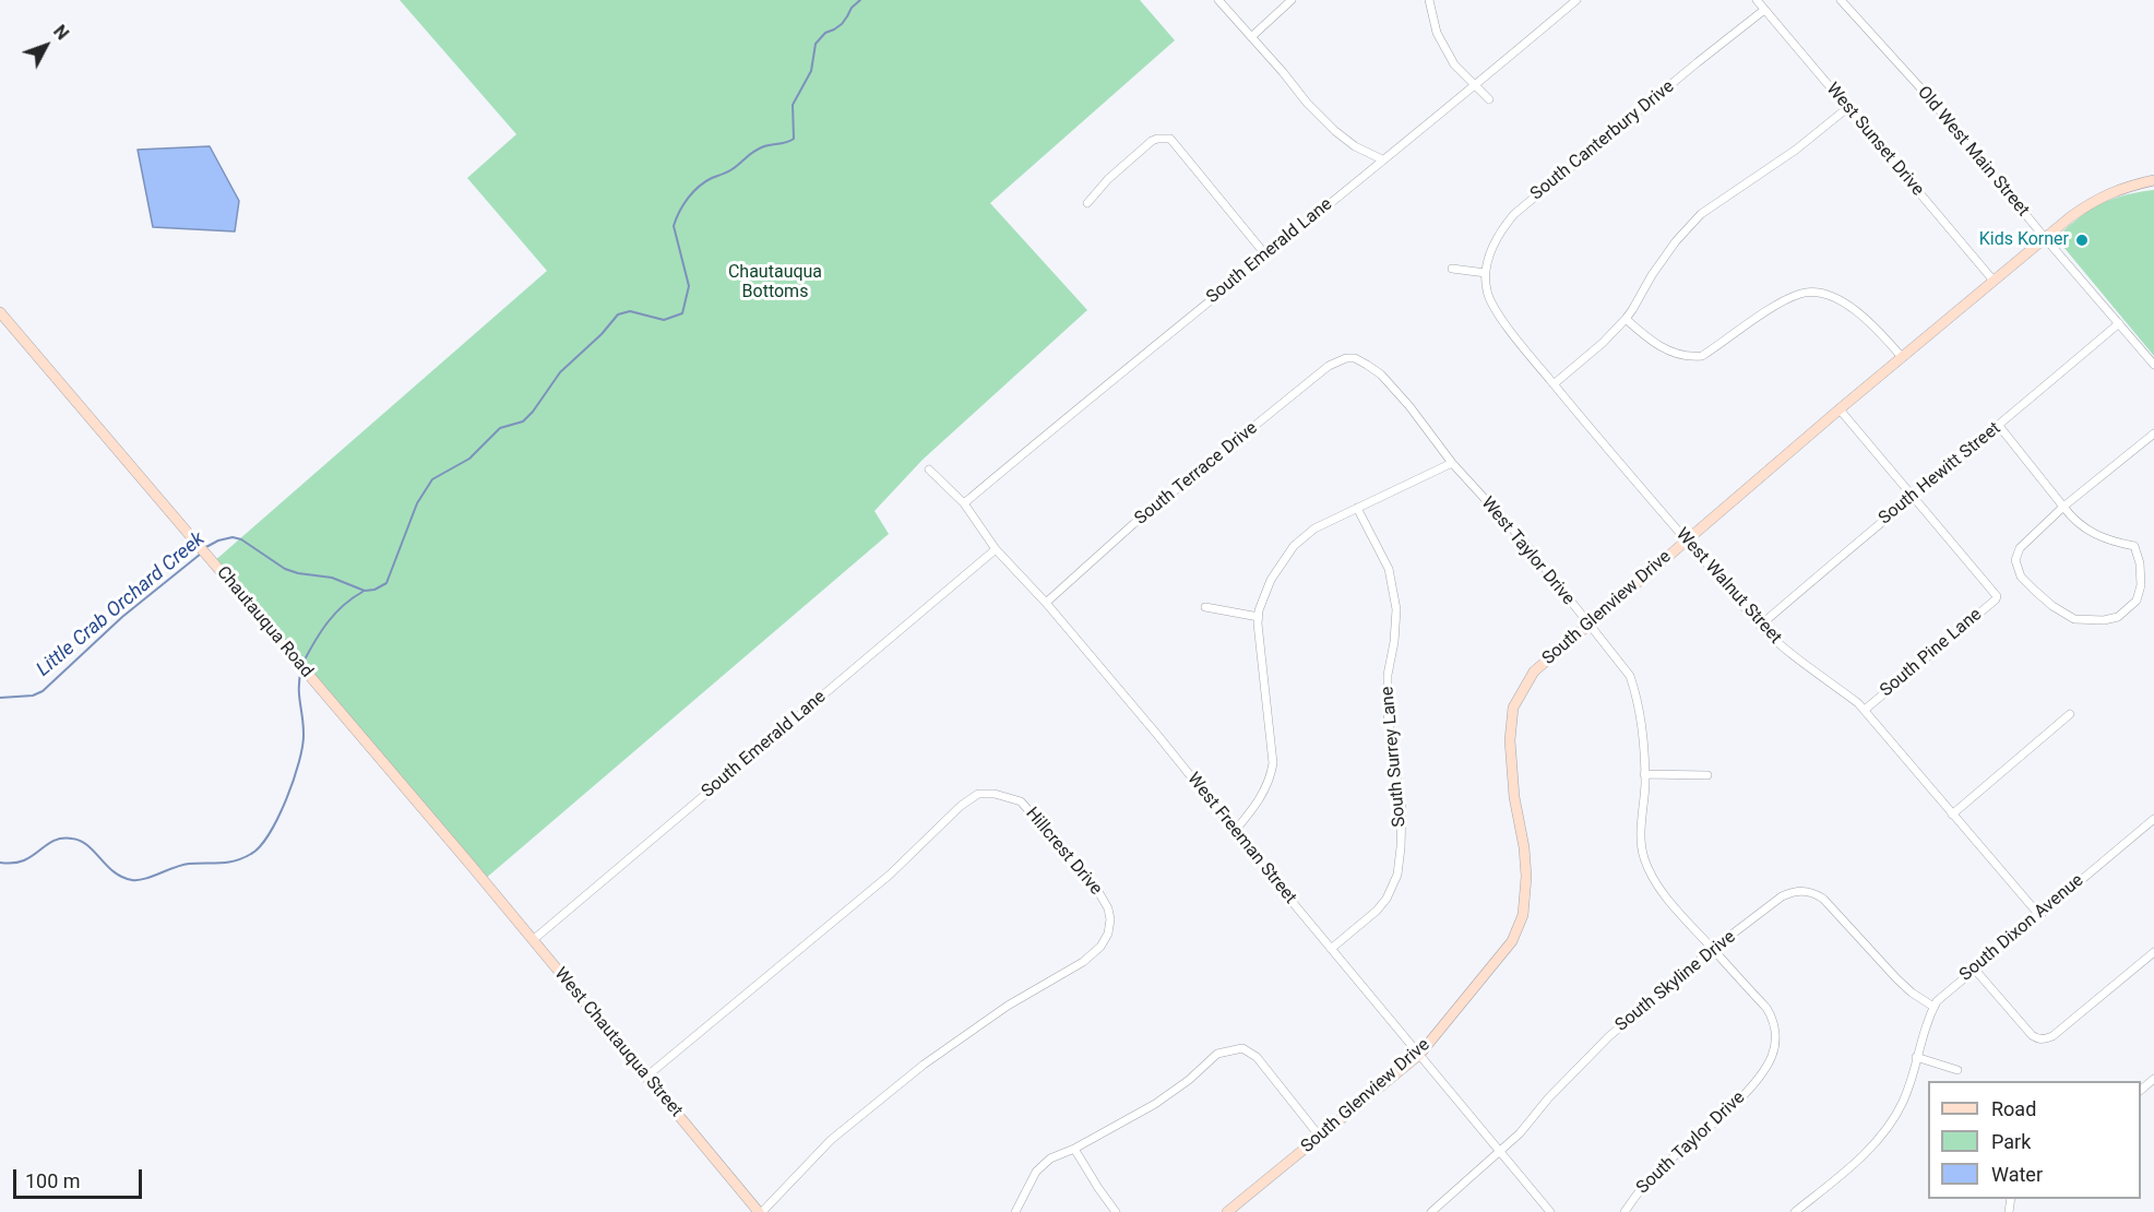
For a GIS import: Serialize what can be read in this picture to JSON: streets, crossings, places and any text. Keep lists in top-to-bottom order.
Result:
{
  "streets": {
    "street": [
      "West Sunset Drive",
      "South Canterbury Drive",
      "Old West Main Street",
      "South Emerald Lane",
      "South Terrace Drive",
      "South Hewitt Street",
      "West Taylor Drive",
      "West Walnut Street",
      "South Glenview Drive",
      "Chautauqua Road",
      "South Pine Lane",
      "South Surrey Lane",
      "West Freeman Street",
      "Hillcrest Drive",
      "South Dixon Avenue",
      "South Skyline Drive",
      "West Chautauqua Street",
      "South Taylor Drive"
    ]
  },
  "crossings": [
    ["West Sunset Drive", "South Canterbury Drive"],
    ["West Sunset Drive", "South Glenview Drive"],
    ["South Canterbury Drive", "West Walnut Street"],
    ["Old West Main Street", "South Hewitt Street"],
    ["Old West Main Street", "South Glenview Drive"],
    ["South Emerald Lane", "West Freeman Street"],
    ["South Emerald Lane", "West Chautauqua Street"],
    ["South Terrace Drive", "West Taylor Drive"],
    ["South Terrace Drive", "West Freeman Street"],
    ["South Hewitt Street", "West Walnut Street"],
    ["South Hewitt Street", "South Pine Lane"],
    ["West Taylor Drive", "South Glenview Drive"],
    ["West Taylor Drive", "South Skyline Drive"],
    ["West Taylor Drive", "South Taylor Drive"],
    ["West Walnut Street", "South Glenview Drive"],
    ["West Walnut Street", "South Pine Lane"],
    ["West Walnut Street", "South Dixon Avenue"],
    ["South Glenview Drive", "West Freeman Street"],
    ["Chautauqua Road", "West Chautauqua Street"],
    ["South Surrey Lane", "West Freeman Street"],
    ["West Freeman Street", "South Skyline Drive"],
    ["Hillcrest Drive", "West Chautauqua Street"],
    ["South Dixon Avenue", "South Skyline Drive"]
  ],
  "water": ["Little Crab Orchard Creek"],
  "parks": ["Chautauqua Bottoms"],
  "places": ["Kids Korner"],
  "legend": ["Road", "Park", "Water"],
  "scale_bar": "100 m",
  "north": "top right"
}
